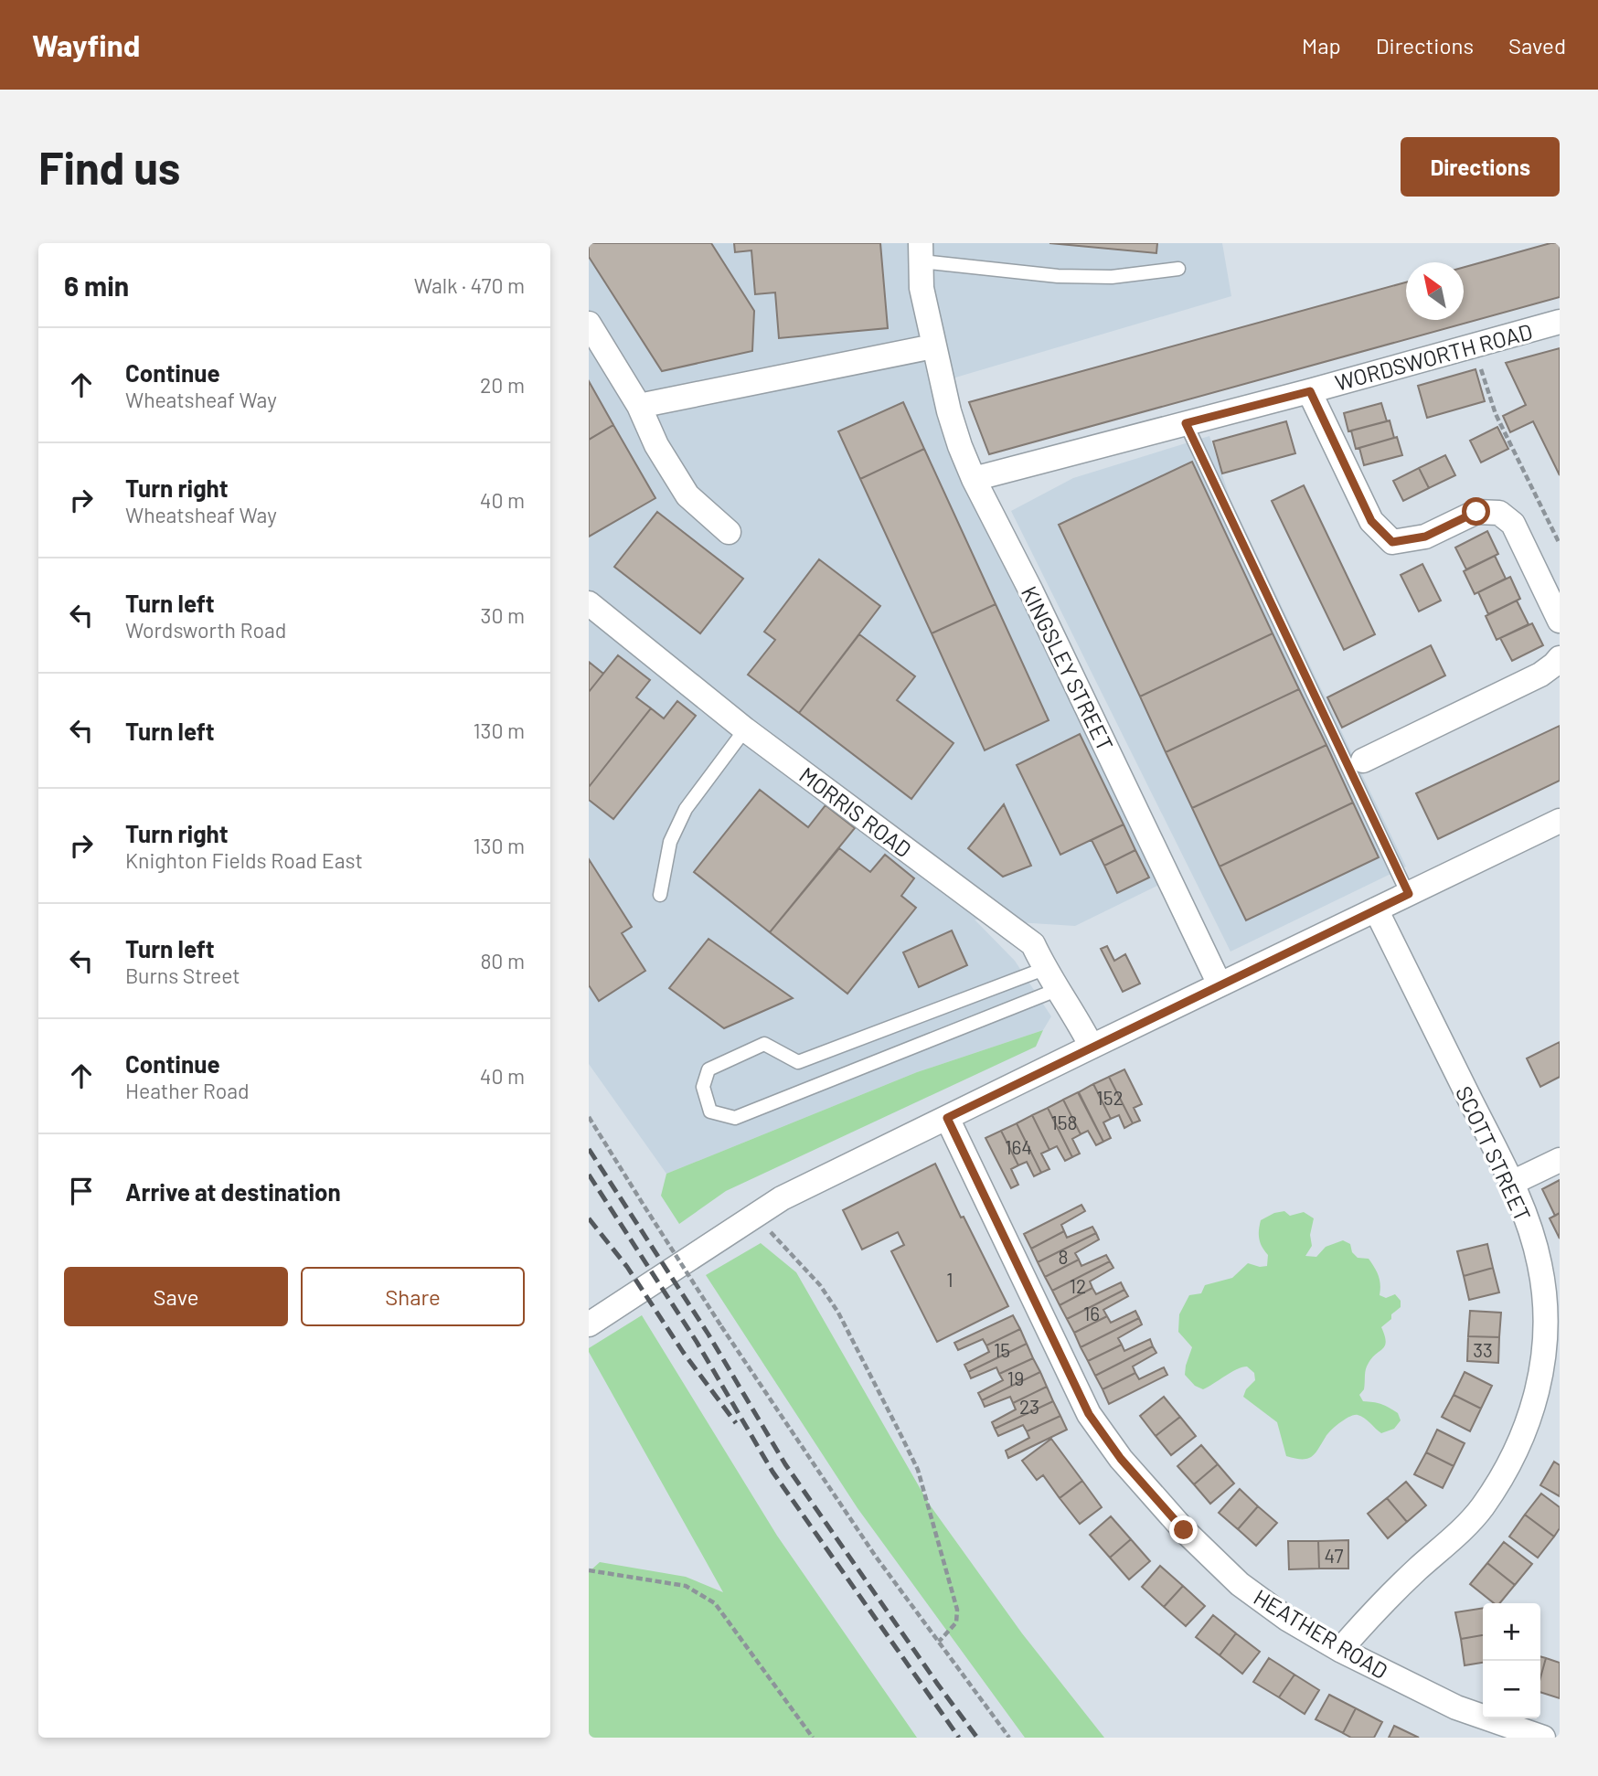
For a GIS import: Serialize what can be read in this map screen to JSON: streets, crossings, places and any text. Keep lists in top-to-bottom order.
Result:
{
  "streets": {
    "street": [
      "WORDSWORTH ROAD",
      "KINGSLEY STREET",
      "MORRIS ROAD",
      "SCOTT STREET",
      "HEATHER ROAD"
    ]
  },
  "crossings": [
    ["WORDSWORTH ROAD", "KINGSLEY STREET"],
    ["SCOTT STREET", "HEATHER ROAD"]
  ],
  "house_numbers": [
    "152",
    "158",
    "164",
    "8",
    "1",
    "12",
    "16",
    "15",
    "33",
    "19",
    "23",
    "47"
  ],
  "north": "top left",
  "page": {
    "header": "Wayfind",
    "nav": ["Map", "Directions", "Saved"],
    "buttons": [
      "Directions",
      ["Save", "Share"]
    ],
    "title": "Find us",
    "heading": ["6 min", "Walk · 470 m"],
    "list": [
      ["Continue", "Wheatsheaf Way", "20 m"],
      ["Turn right", "Wheatsheaf Way", "40 m"],
      ["Turn left", "Wordsworth Road", "30 m"],
      ["Turn left", "130 m"],
      ["Turn right", "Knighton Fields Road East", "130 m"],
      ["Turn left", "Burns Street", "80 m"],
      ["Continue", "Heather Road", "40 m"],
      "Arrive at destination"
    ],
    "map_buttons": ["+", "−"]
  }
}
